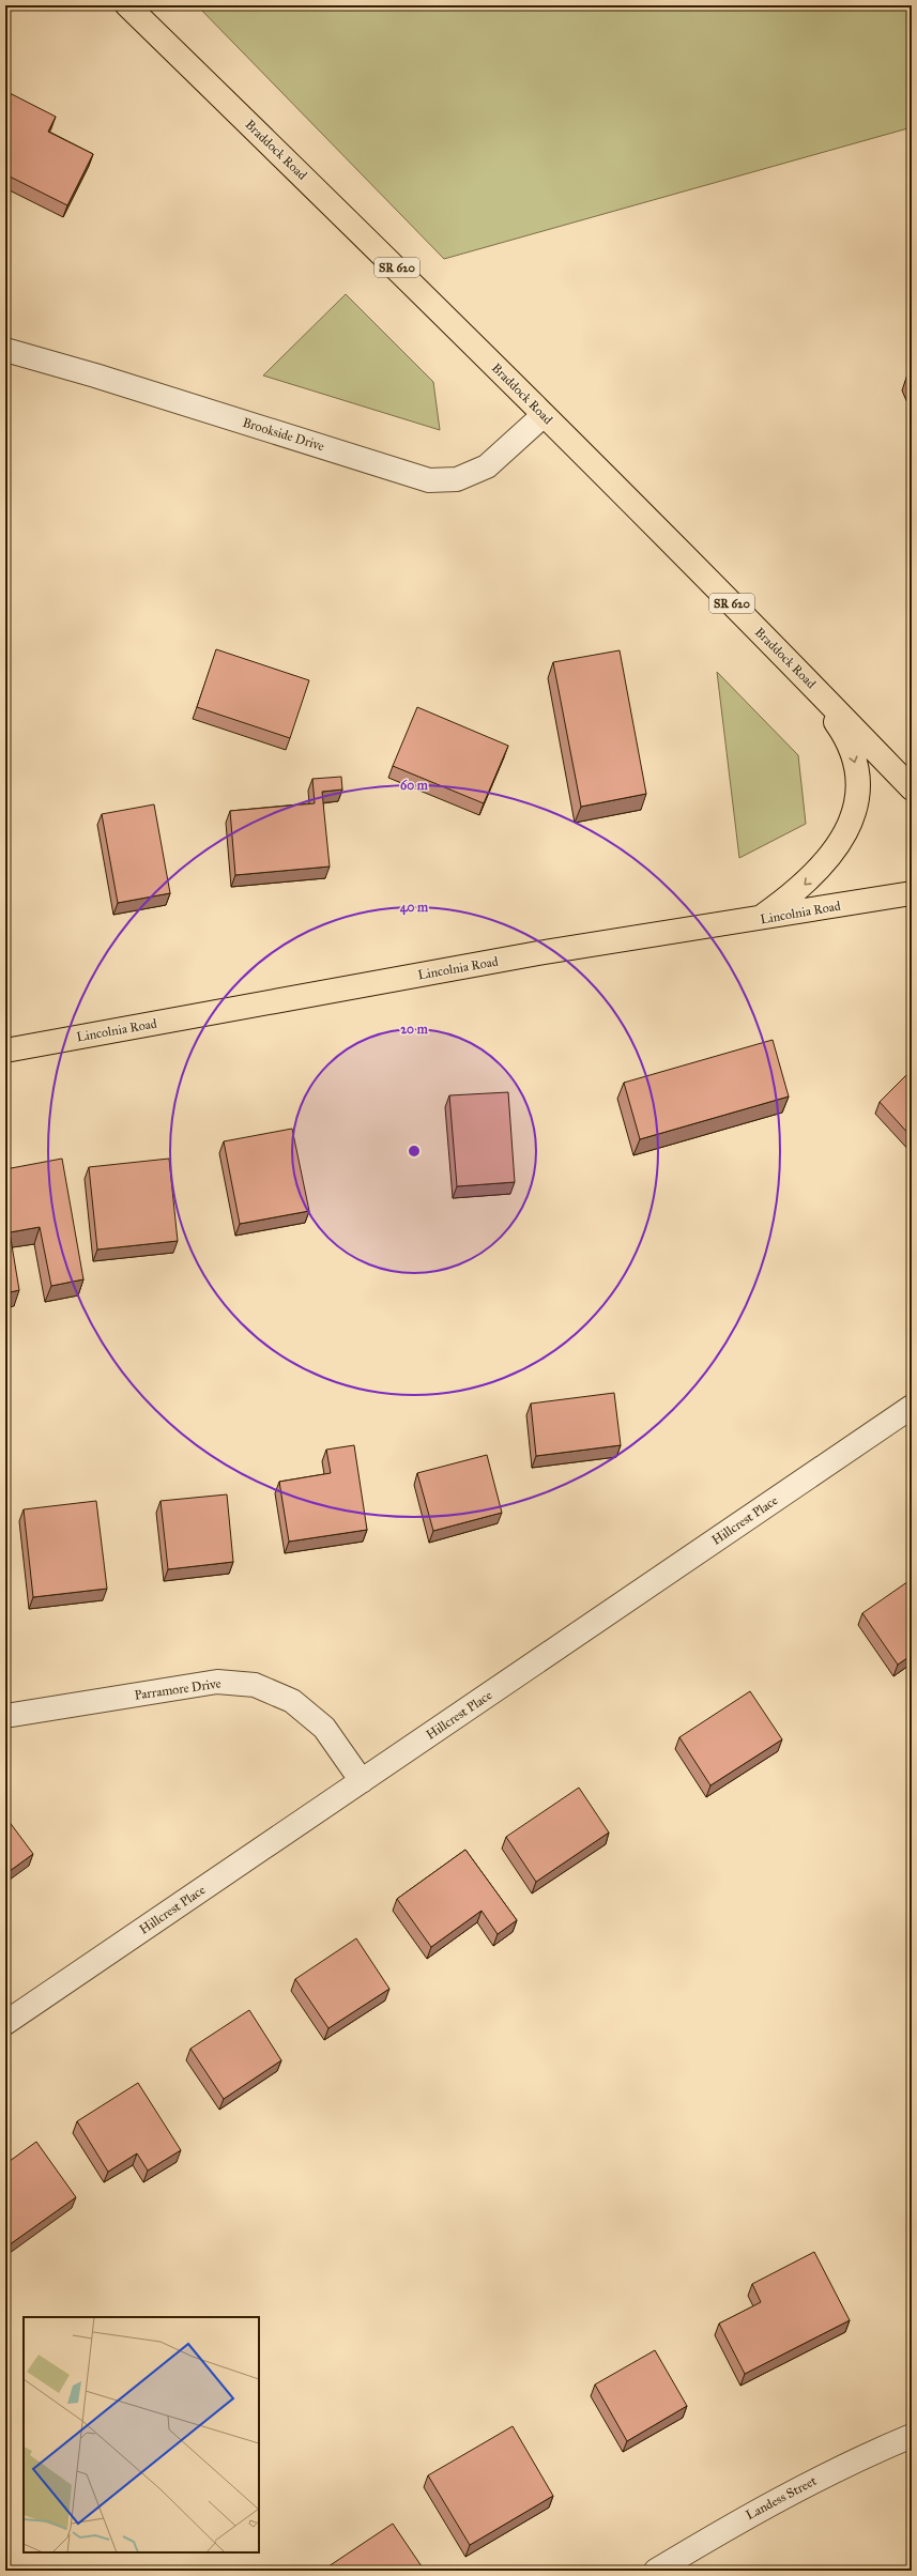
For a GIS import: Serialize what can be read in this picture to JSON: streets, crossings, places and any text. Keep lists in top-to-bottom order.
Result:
{
  "streets": {
    "main road": ["Braddock Road", "SR 620", "Lincolnia Road"],
    "street": [
      "Brookside Drive",
      "Hillcrest Place",
      "Parramore Drive",
      "Landess Street"
    ]
  },
  "crossings": [
    ["Braddock Road", "Brookside Drive"],
    ["Hillcrest Place", "Parramore Drive"]
  ],
  "rings": ["60 m", "40 m", "20 m"]
}
